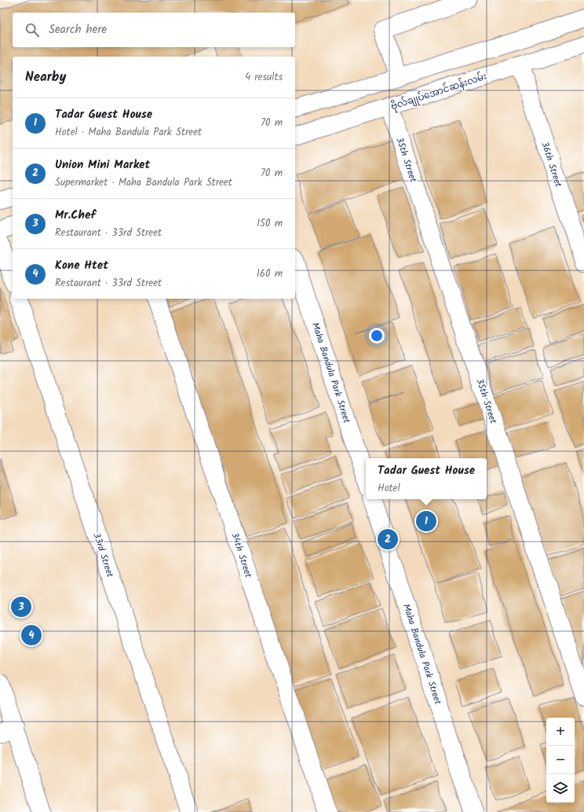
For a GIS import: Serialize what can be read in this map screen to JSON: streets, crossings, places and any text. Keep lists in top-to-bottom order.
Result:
{
  "streets": {
    "street": [
      "ဗိုလ်ချုပ်အောင်ဆန်းလမ်း",
      "35th Street",
      "36th Street",
      "Maha Bandula Park Street",
      "33rd Street",
      "34th Street"
    ]
  },
  "crossings": [
    ["ဗိုလ်ချုပ်အောင်ဆန်းလမ်း", "35th Street"],
    ["ဗိုလ်ချုပ်အောင်ဆန်းလမ်း", "36th Street"]
  ],
  "page": {
    "search": "Search here",
    "heading": ["Nearby", "4 results"],
    "list": [
      {
        "mark": "1",
        "name": "Tadar Guest House",
        "note": "Hotel · Maha Bandula Park Street",
        "value": "70 m"
      },
      {
        "mark": "2",
        "name": "Union Mini Market",
        "note": "Supermarket · Maha Bandula Park Street",
        "value": "70 m"
      },
      {
        "mark": "3",
        "name": "Mr.Chef",
        "note": "Restaurant · 33rd Street",
        "value": "150 m"
      },
      {
        "mark": "4",
        "name": "Kone Htet",
        "note": "Restaurant · 33rd Street",
        "value": "160 m"
      }
    ],
    "popup": ["Tadar Guest House", "Hotel"],
    "pins": [
      "1",
      "2",
      "3",
      "4"
    ],
    "map_buttons": ["+", "−"]
  }
}
